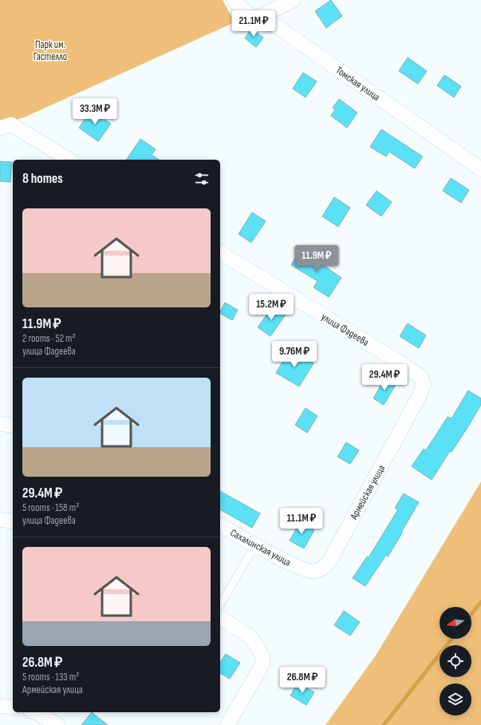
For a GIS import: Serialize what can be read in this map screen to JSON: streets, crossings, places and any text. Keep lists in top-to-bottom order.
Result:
{
  "streets": {
    "street": [
      "Томская улица",
      "улица Фадеева",
      "Армейская улица",
      "Сахалинская улица"
    ]
  },
  "crossings": [
    ["улица Фадеева", "Армейская улица"],
    ["Армейская улица", "Сахалинская улица"]
  ],
  "parks": ["Парк им. Гастелло"],
  "north": "left",
  "page": {
    "price": [
      "21.1M ₽",
      "33.3M ₽",
      "11.9M ₽",
      "15.2M ₽",
      "9.76M ₽",
      "29.4M ₽",
      "11.1M ₽",
      "26.8M ₽"
    ],
    "heading": "8 homes",
    "list": [
      {
        "name": "11.9M ₽",
        "note": "2 rooms · 52 m² · улица Фадеева"
      },
      {
        "name": "29.4M ₽",
        "note": "5 rooms · 158 m² · улица Фадеева"
      },
      {
        "name": "26.8M ₽",
        "note": "5 rooms · 133 m² · Армейская улица"
      }
    ]
  }
}
